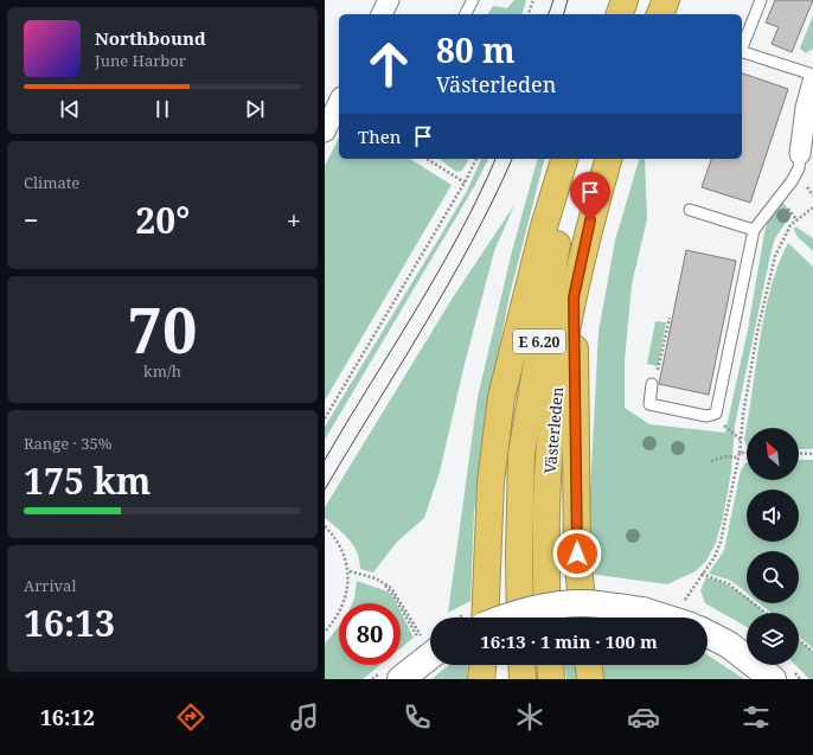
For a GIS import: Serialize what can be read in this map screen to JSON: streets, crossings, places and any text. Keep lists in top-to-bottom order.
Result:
{
  "streets": {
    "highway": ["E 6.20", "Västerleden"]
  },
  "north": "top left",
  "page": {
    "turn": ["80 m", "Västerleden"],
    "song": ["Northbound", "June Harbor"],
    "then": "Then",
    "tile": [
      "Climate",
      ["70", "km/h"],
      ["Range · 35%", "175 km"],
      ["Arrival", "16:13"]
    ],
    "heat": ["−", "20°", "+"],
    "limit": "80",
    "trip": "16:13 · 1 min · 100 m",
    "tabs": "16:12"
  }
}
